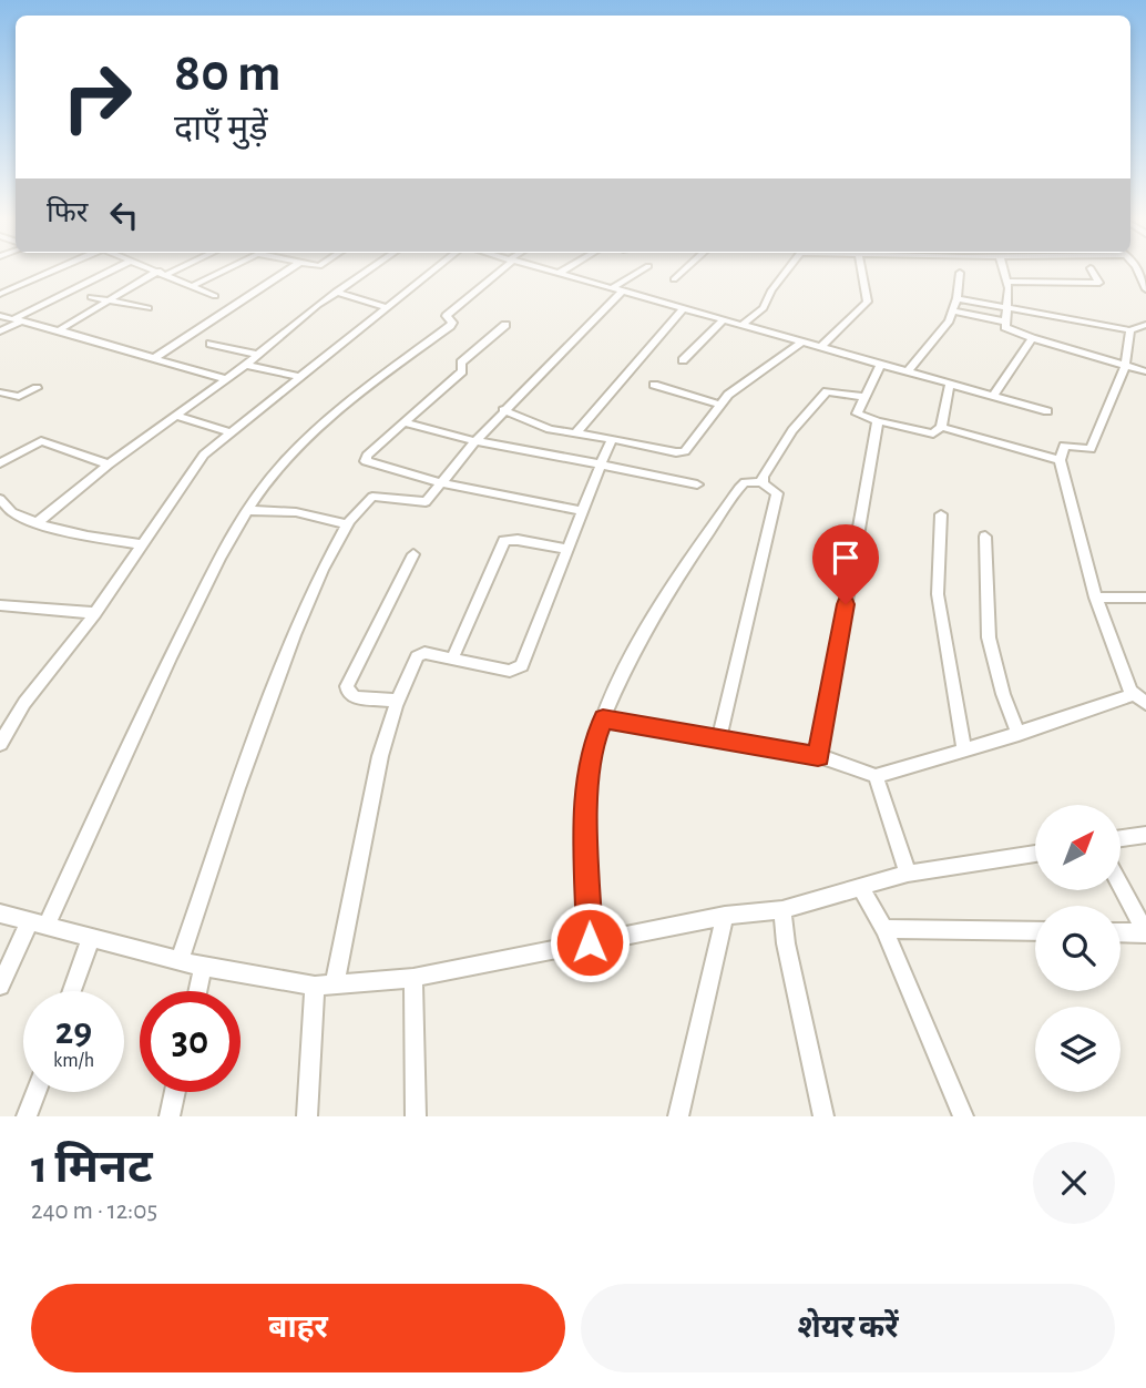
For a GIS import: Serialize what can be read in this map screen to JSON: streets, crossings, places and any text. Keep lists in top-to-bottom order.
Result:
{
  "north": "top right",
  "page": {
    "turn": ["80 m", "दाएँ मुड़ें"],
    "then": "फिर",
    "speed": "29 km/h",
    "limit": "30",
    "heading": ["1 मिनट", "240 m · 12:05"],
    "buttons": ["बाहर", "शेयर करें"]
  }
}
